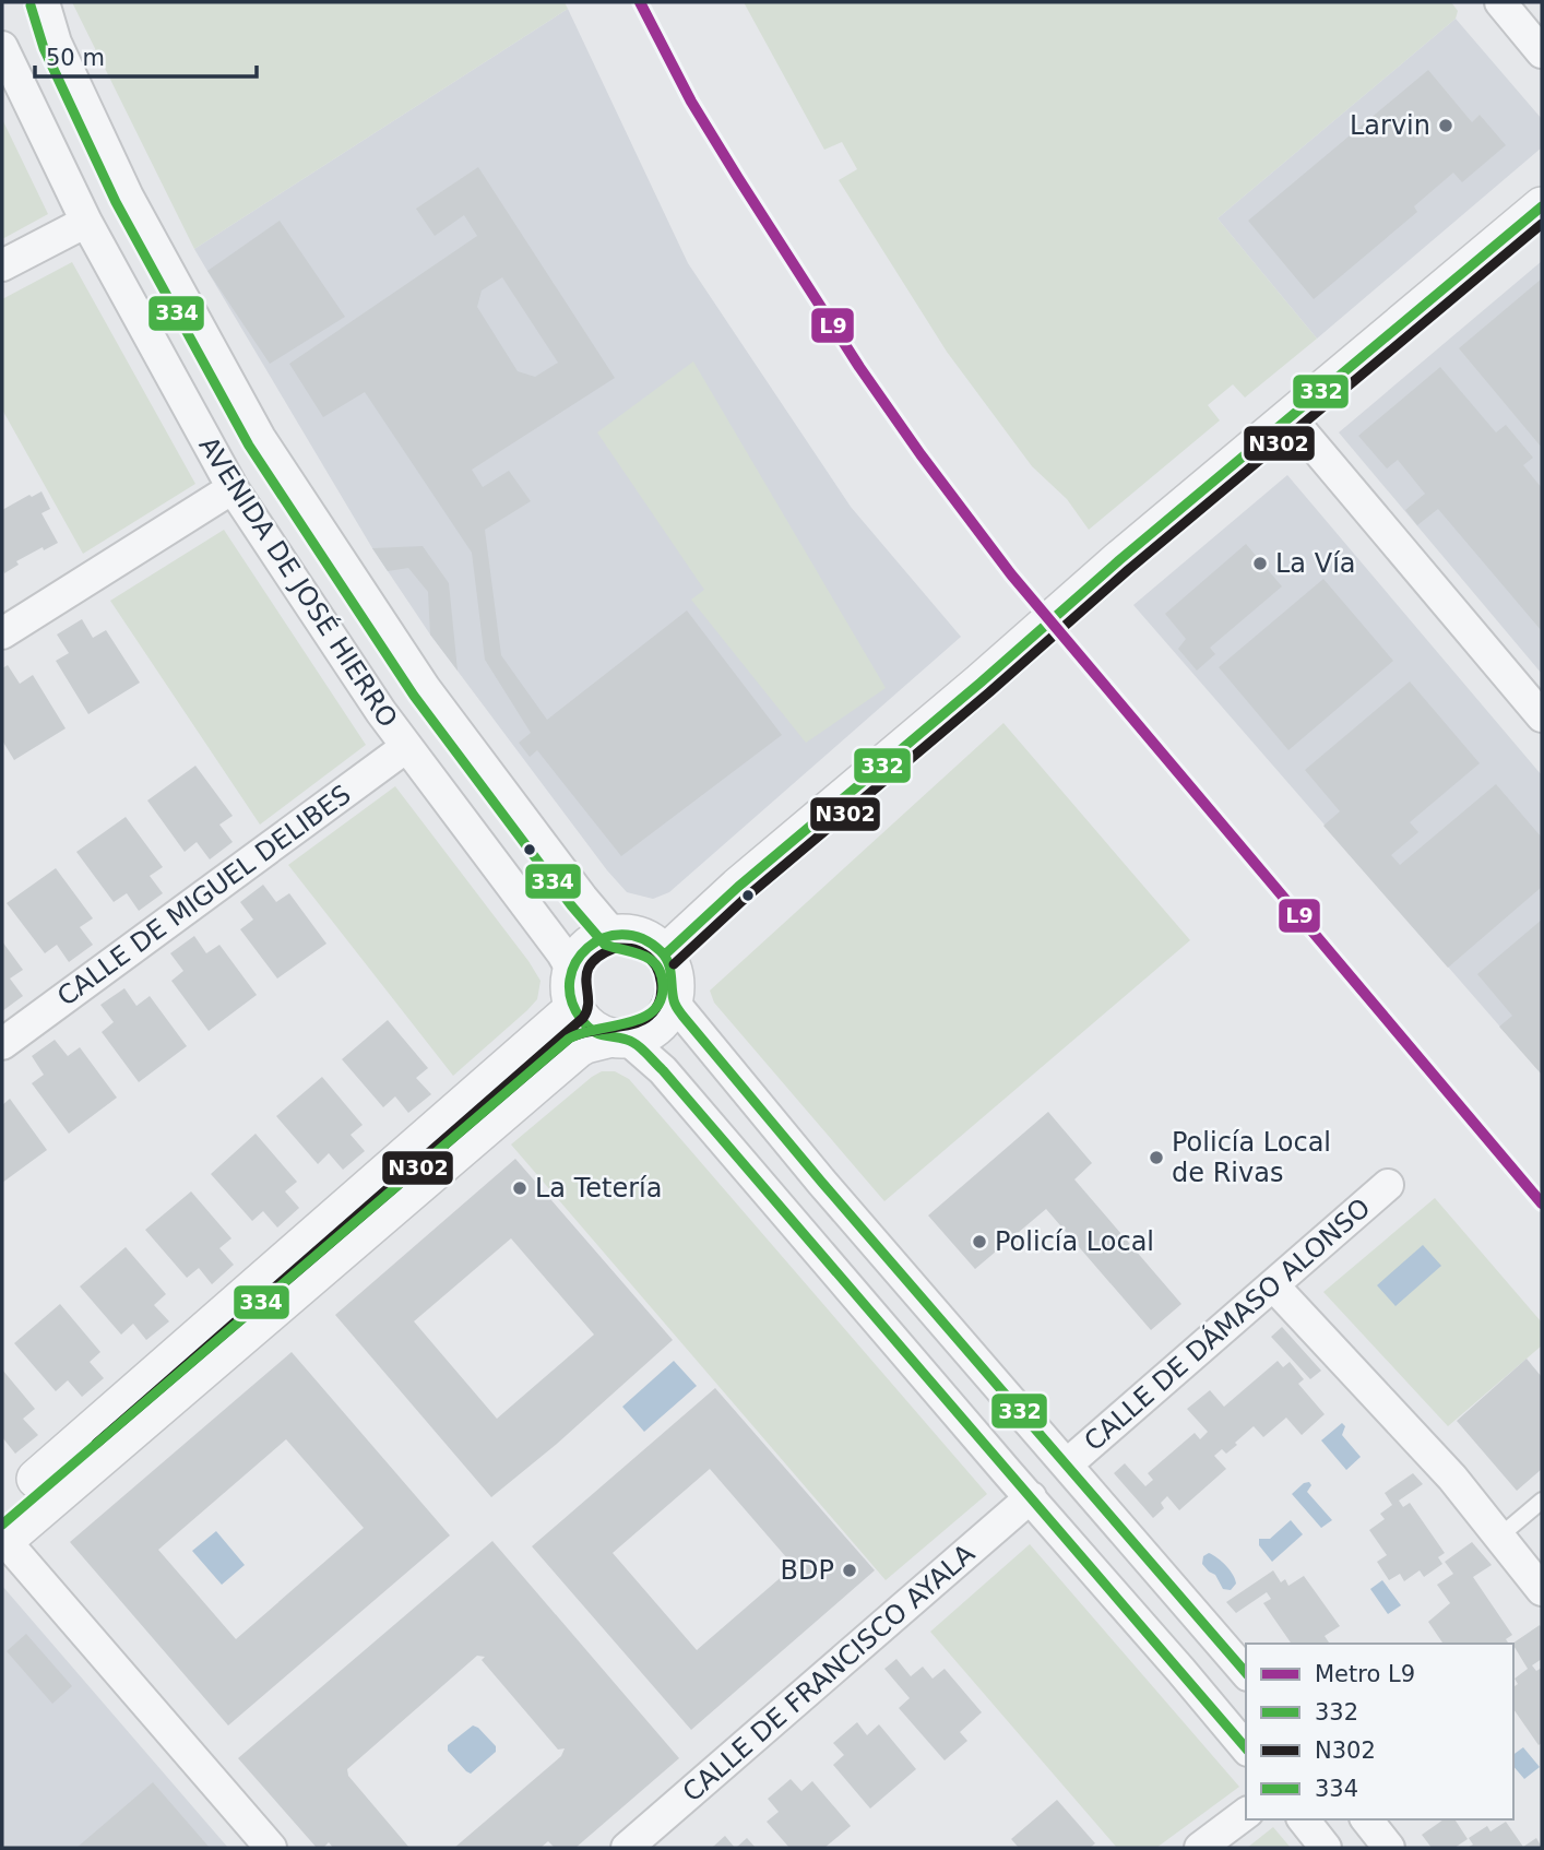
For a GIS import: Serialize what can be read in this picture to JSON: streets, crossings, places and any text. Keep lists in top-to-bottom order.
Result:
{
  "streets": {
    "street": [
      "AVENIDA DE JOSÉ HIERRO",
      "CALLE DE MIGUEL DELIBES",
      "CALLE DE DÁMASO ALONSO",
      "CALLE DE FRANCISCO AYALA"
    ]
  },
  "crossings": [
    ["AVENIDA DE JOSÉ HIERRO", "CALLE DE MIGUEL DELIBES"]
  ],
  "places": [
    "Larvin",
    "La Vía",
    "Policía Local de Rivas",
    "La Tetería",
    "Policía Local",
    "BDP"
  ],
  "lines": [
    "metro line L9",
    "transit line 334",
    "transit line 332",
    "transit line N302"
  ],
  "legend": [
    "Metro L9",
    "332",
    "N302",
    "334"
  ],
  "scale_bar": "50 m"
}
